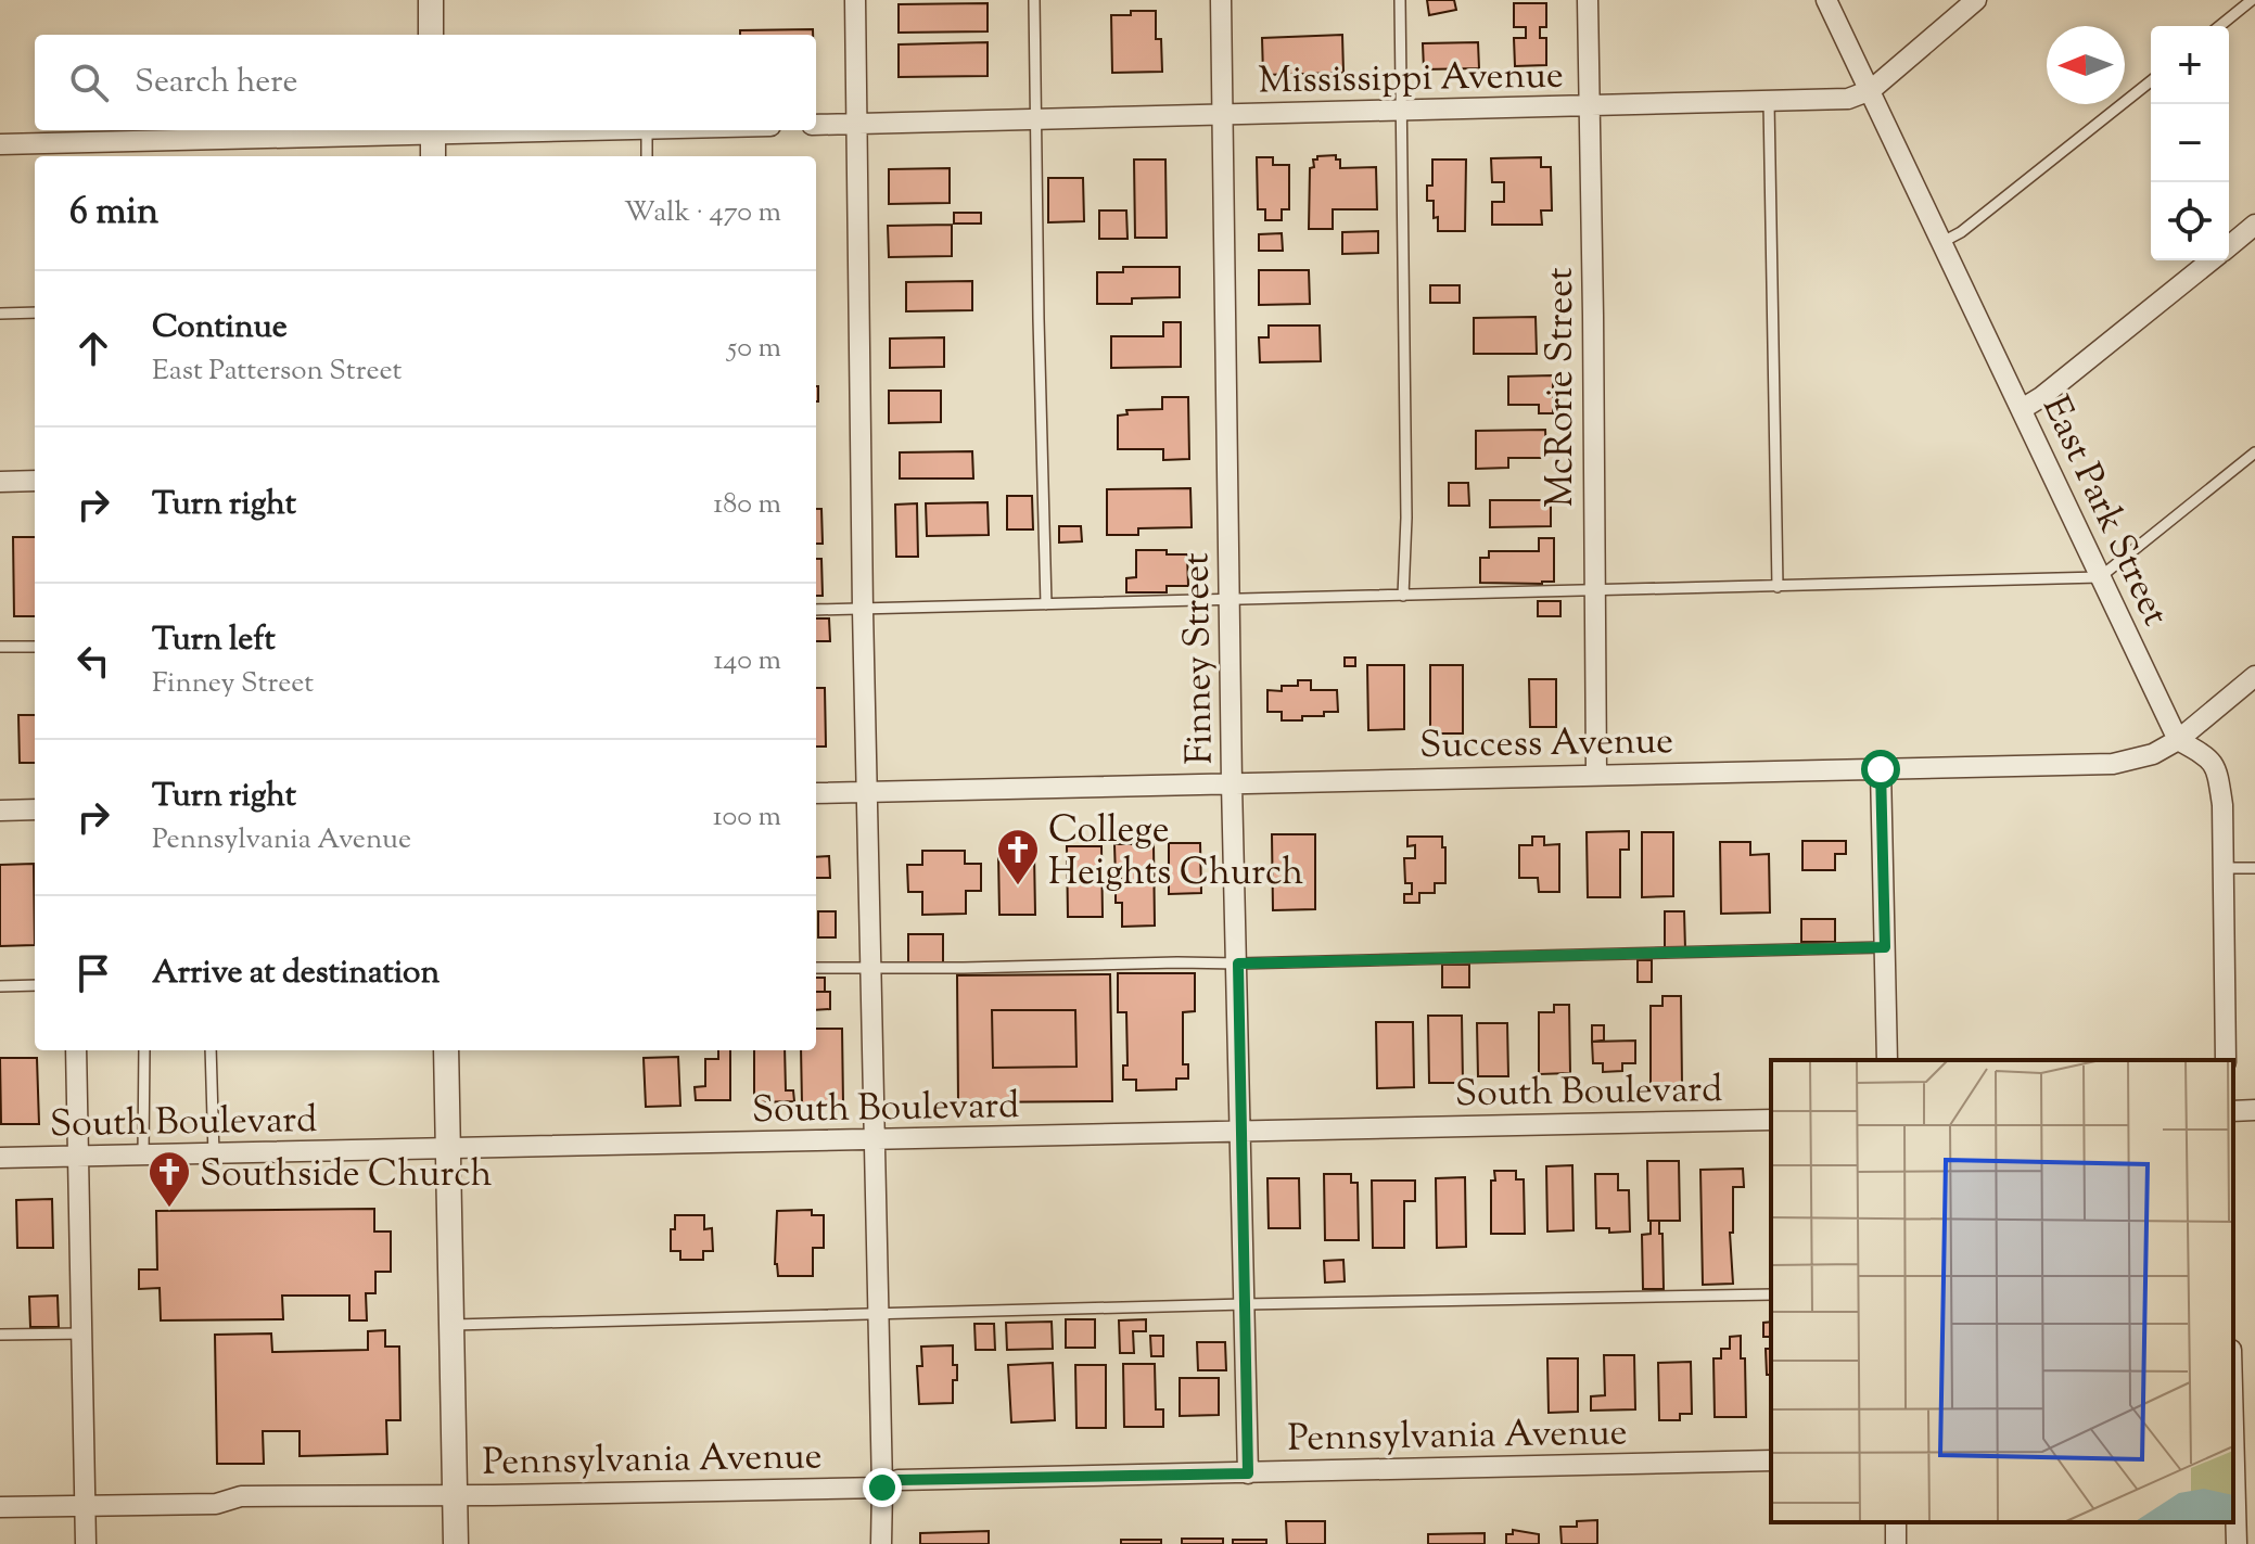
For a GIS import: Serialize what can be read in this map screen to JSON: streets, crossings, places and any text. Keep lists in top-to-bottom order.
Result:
{
  "streets": {
    "street": [
      "Mississippi Avenue",
      "McRorie Street",
      "East Park Street",
      "Finney Street",
      "Success Avenue",
      "South Boulevard",
      "Pennsylvania Avenue"
    ]
  },
  "crossings": [
    ["Mississippi Avenue", "McRorie Street"],
    ["Mississippi Avenue", "East Park Street"],
    ["Mississippi Avenue", "Finney Street"],
    ["McRorie Street", "Success Avenue"],
    ["East Park Street", "Success Avenue"],
    ["Finney Street", "Success Avenue"],
    ["Finney Street", "South Boulevard"],
    ["Finney Street", "Pennsylvania Avenue"]
  ],
  "places": {
    "church": ["College Heights Church", "Southside Church"]
  },
  "north": "left",
  "page": {
    "map_buttons": ["+", "−"],
    "search": "Search here",
    "heading": ["6 min", "Walk · 470 m"],
    "list": [
      ["Continue", "East Patterson Street", "50 m"],
      ["Turn right", "180 m"],
      ["Turn left", "Finney Street", "140 m"],
      ["Turn right", "Pennsylvania Avenue", "100 m"],
      "Arrive at destination"
    ]
  }
}
